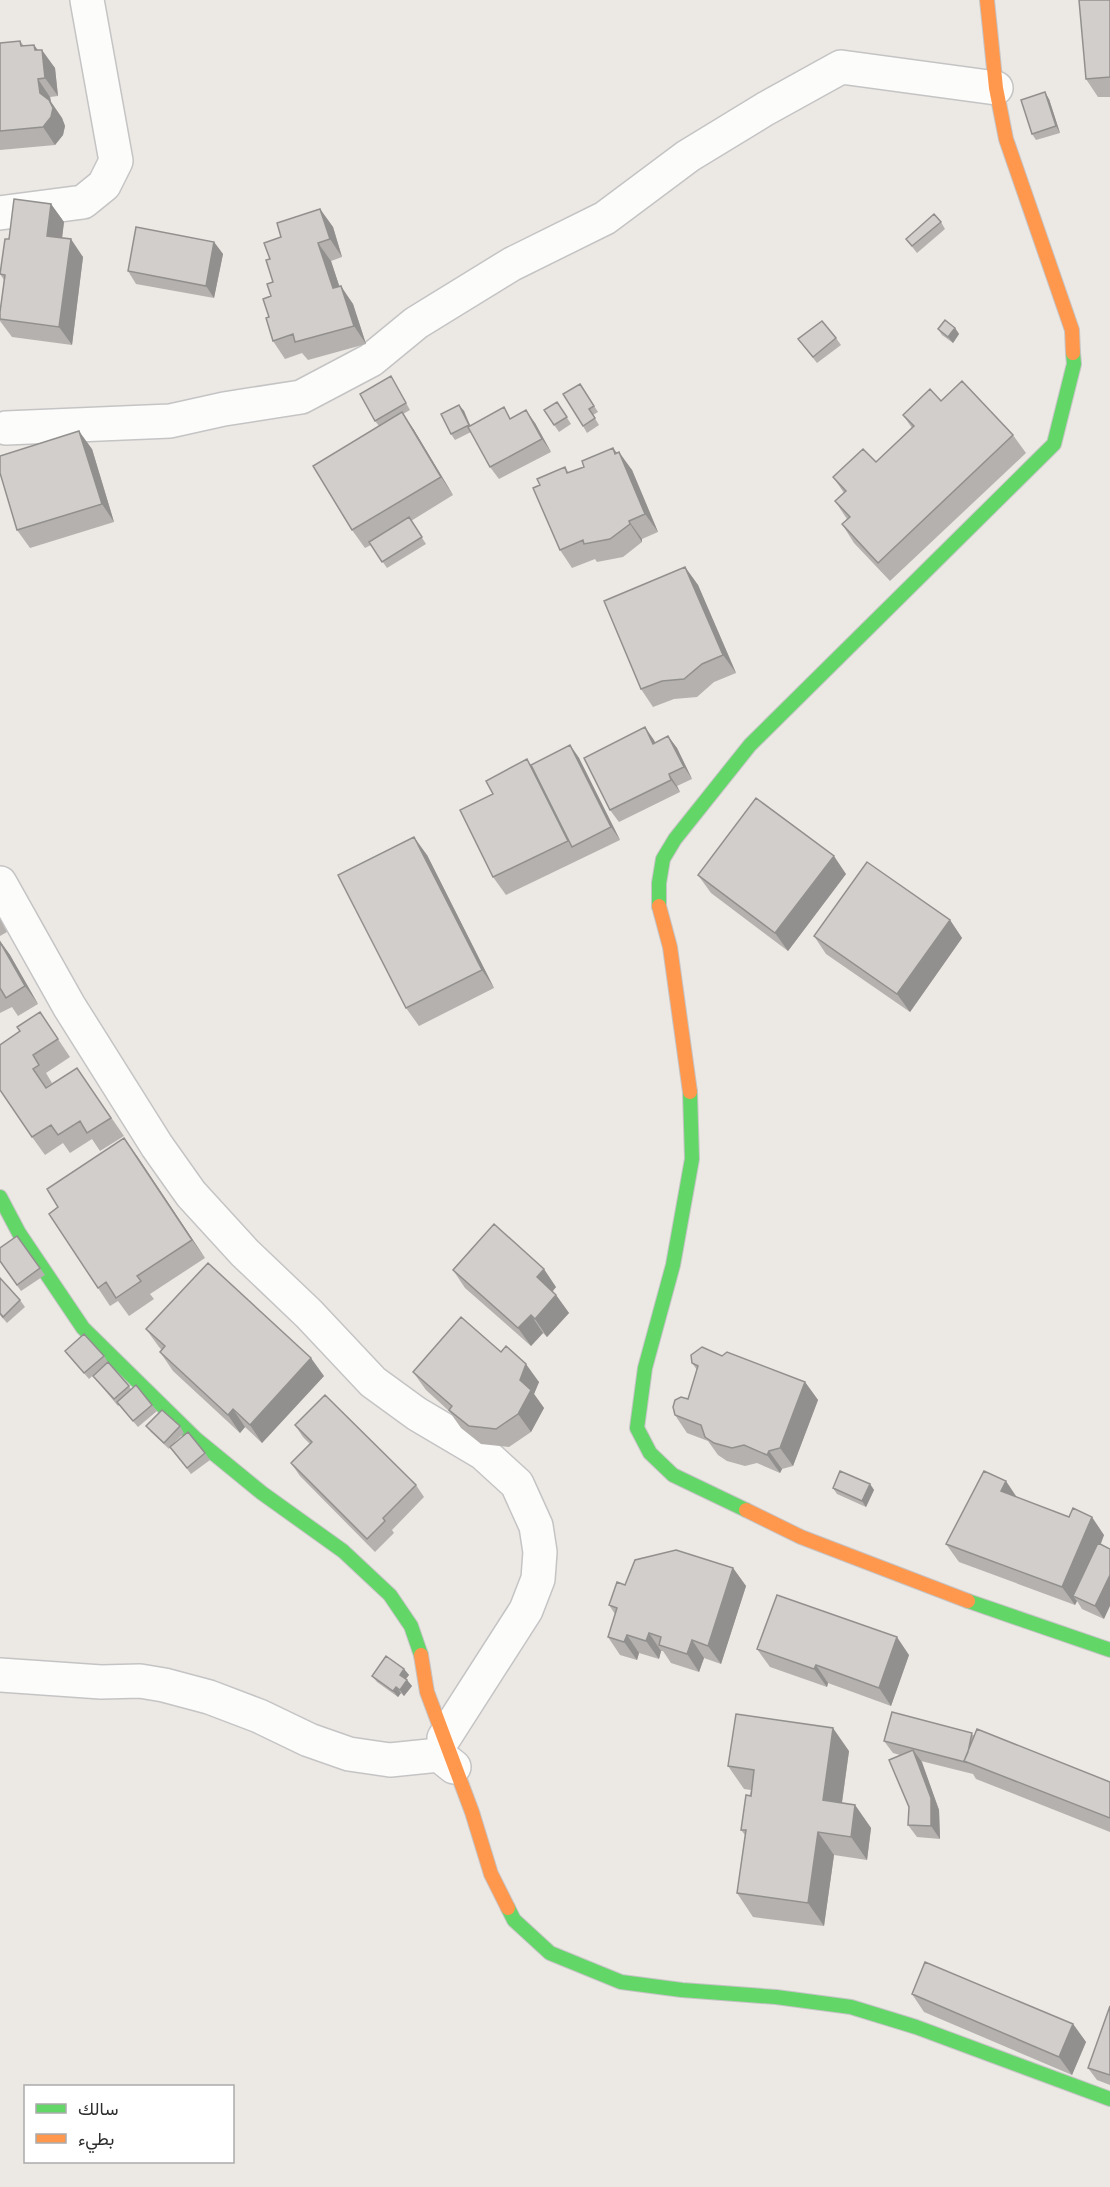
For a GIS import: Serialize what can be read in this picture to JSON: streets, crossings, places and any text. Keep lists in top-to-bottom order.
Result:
{
  "legend": ["سالك", "بطيء"]
}
